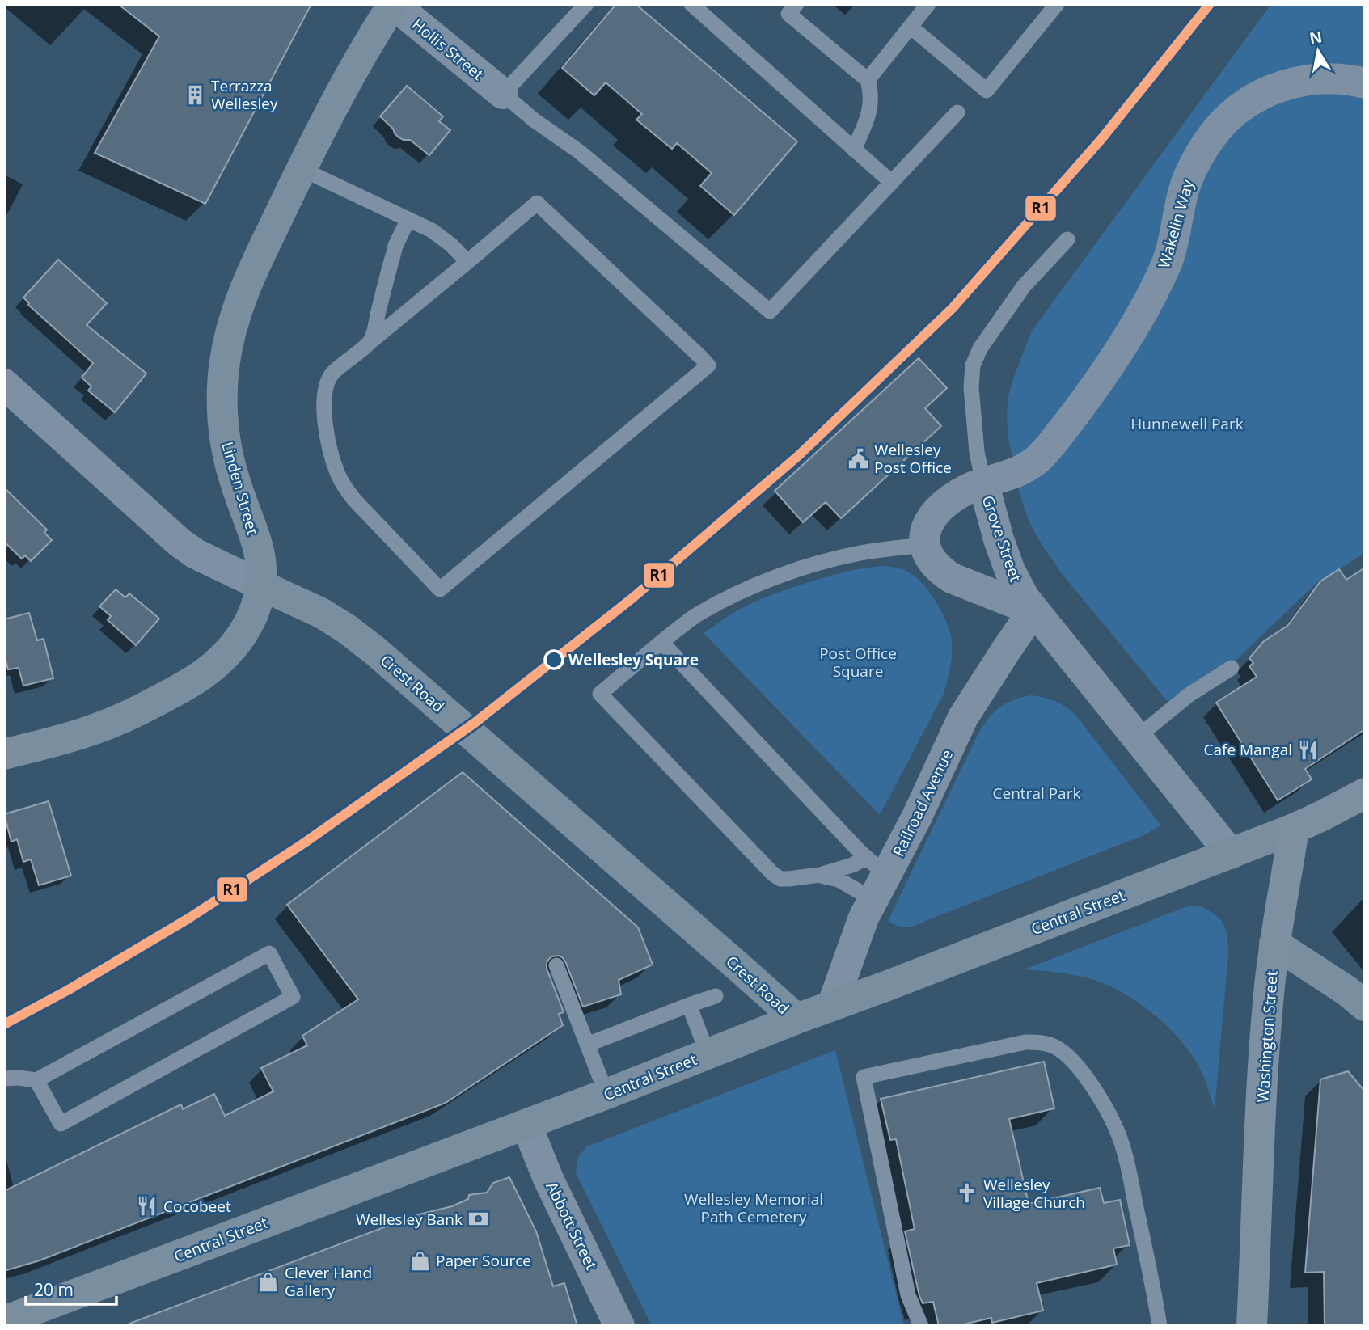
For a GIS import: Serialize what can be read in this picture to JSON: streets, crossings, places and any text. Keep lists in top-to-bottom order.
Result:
{
  "streets": {
    "main road": ["Washington Street"],
    "street": [
      "Hollis Street",
      "Wakelin Way",
      "Linden Street",
      "Grove Street",
      "Crest Road",
      "Railroad Avenue",
      "Central Street",
      "Abbott Street"
    ]
  },
  "crossings": [
    ["Hollis Street", "Linden Street"],
    ["Wakelin Way", "Grove Street"],
    ["Linden Street", "Crest Road"],
    ["Grove Street", "Railroad Avenue"],
    ["Grove Street", "Central Street"],
    ["Crest Road", "Central Street"],
    ["Railroad Avenue", "Central Street"],
    ["Central Street", "Washington Street"],
    ["Central Street", "Abbott Street"]
  ],
  "parks": [
    "Hunnewell Park",
    "Post Office Square",
    "Central Park",
    "Wellesley Memorial Path Cemetery"
  ],
  "places": {
    "building": ["Terrazza Wellesley"],
    "public building": ["Wellesley Post Office"],
    "other": ["Wellesley Square"],
    "restaurant": ["Cafe Mangal", "Cocobeet"],
    "church": ["Wellesley Village Church"],
    "bank": ["Wellesley Bank"],
    "shop": ["Paper Source", "Clever Hand Gallery"]
  },
  "lines": ["transit line R1"],
  "scale_bar": "20 m",
  "north": "top"
}
